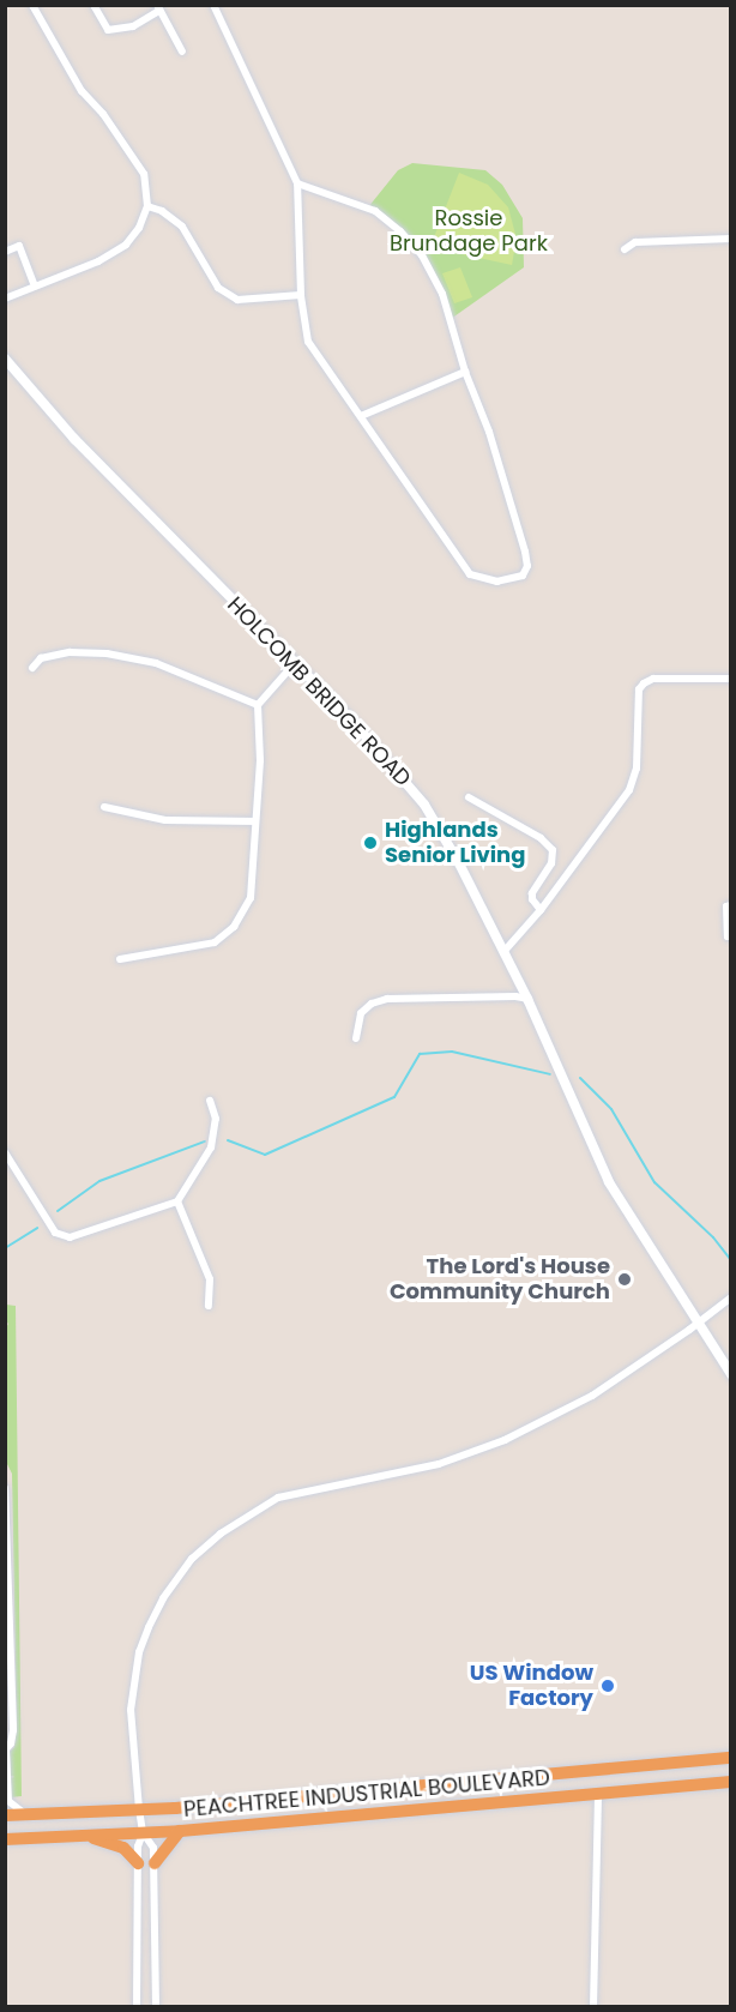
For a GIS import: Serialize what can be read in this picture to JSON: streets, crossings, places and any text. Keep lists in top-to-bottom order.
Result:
{
  "streets": {
    "highway": ["PEACHTREE INDUSTRIAL BOULEVARD"],
    "street": ["HOLCOMB BRIDGE ROAD"]
  },
  "parks": ["Rossie Brundage Park"],
  "places": ["Highlands Senior Living", "The Lord's House Community Church", "US Window Factory"]
}
